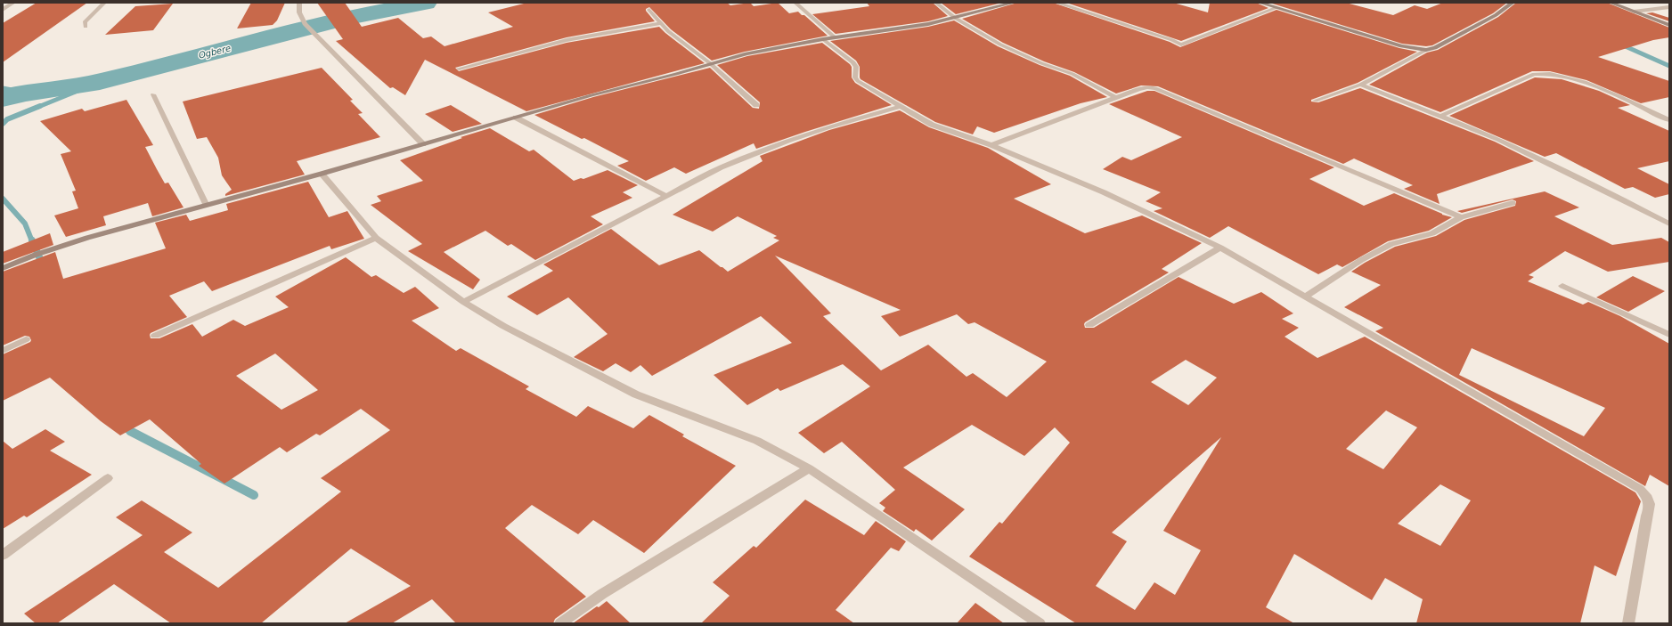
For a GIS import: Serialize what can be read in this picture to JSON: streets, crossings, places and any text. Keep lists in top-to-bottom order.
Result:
{
  "water": ["Ogbere"]
}
